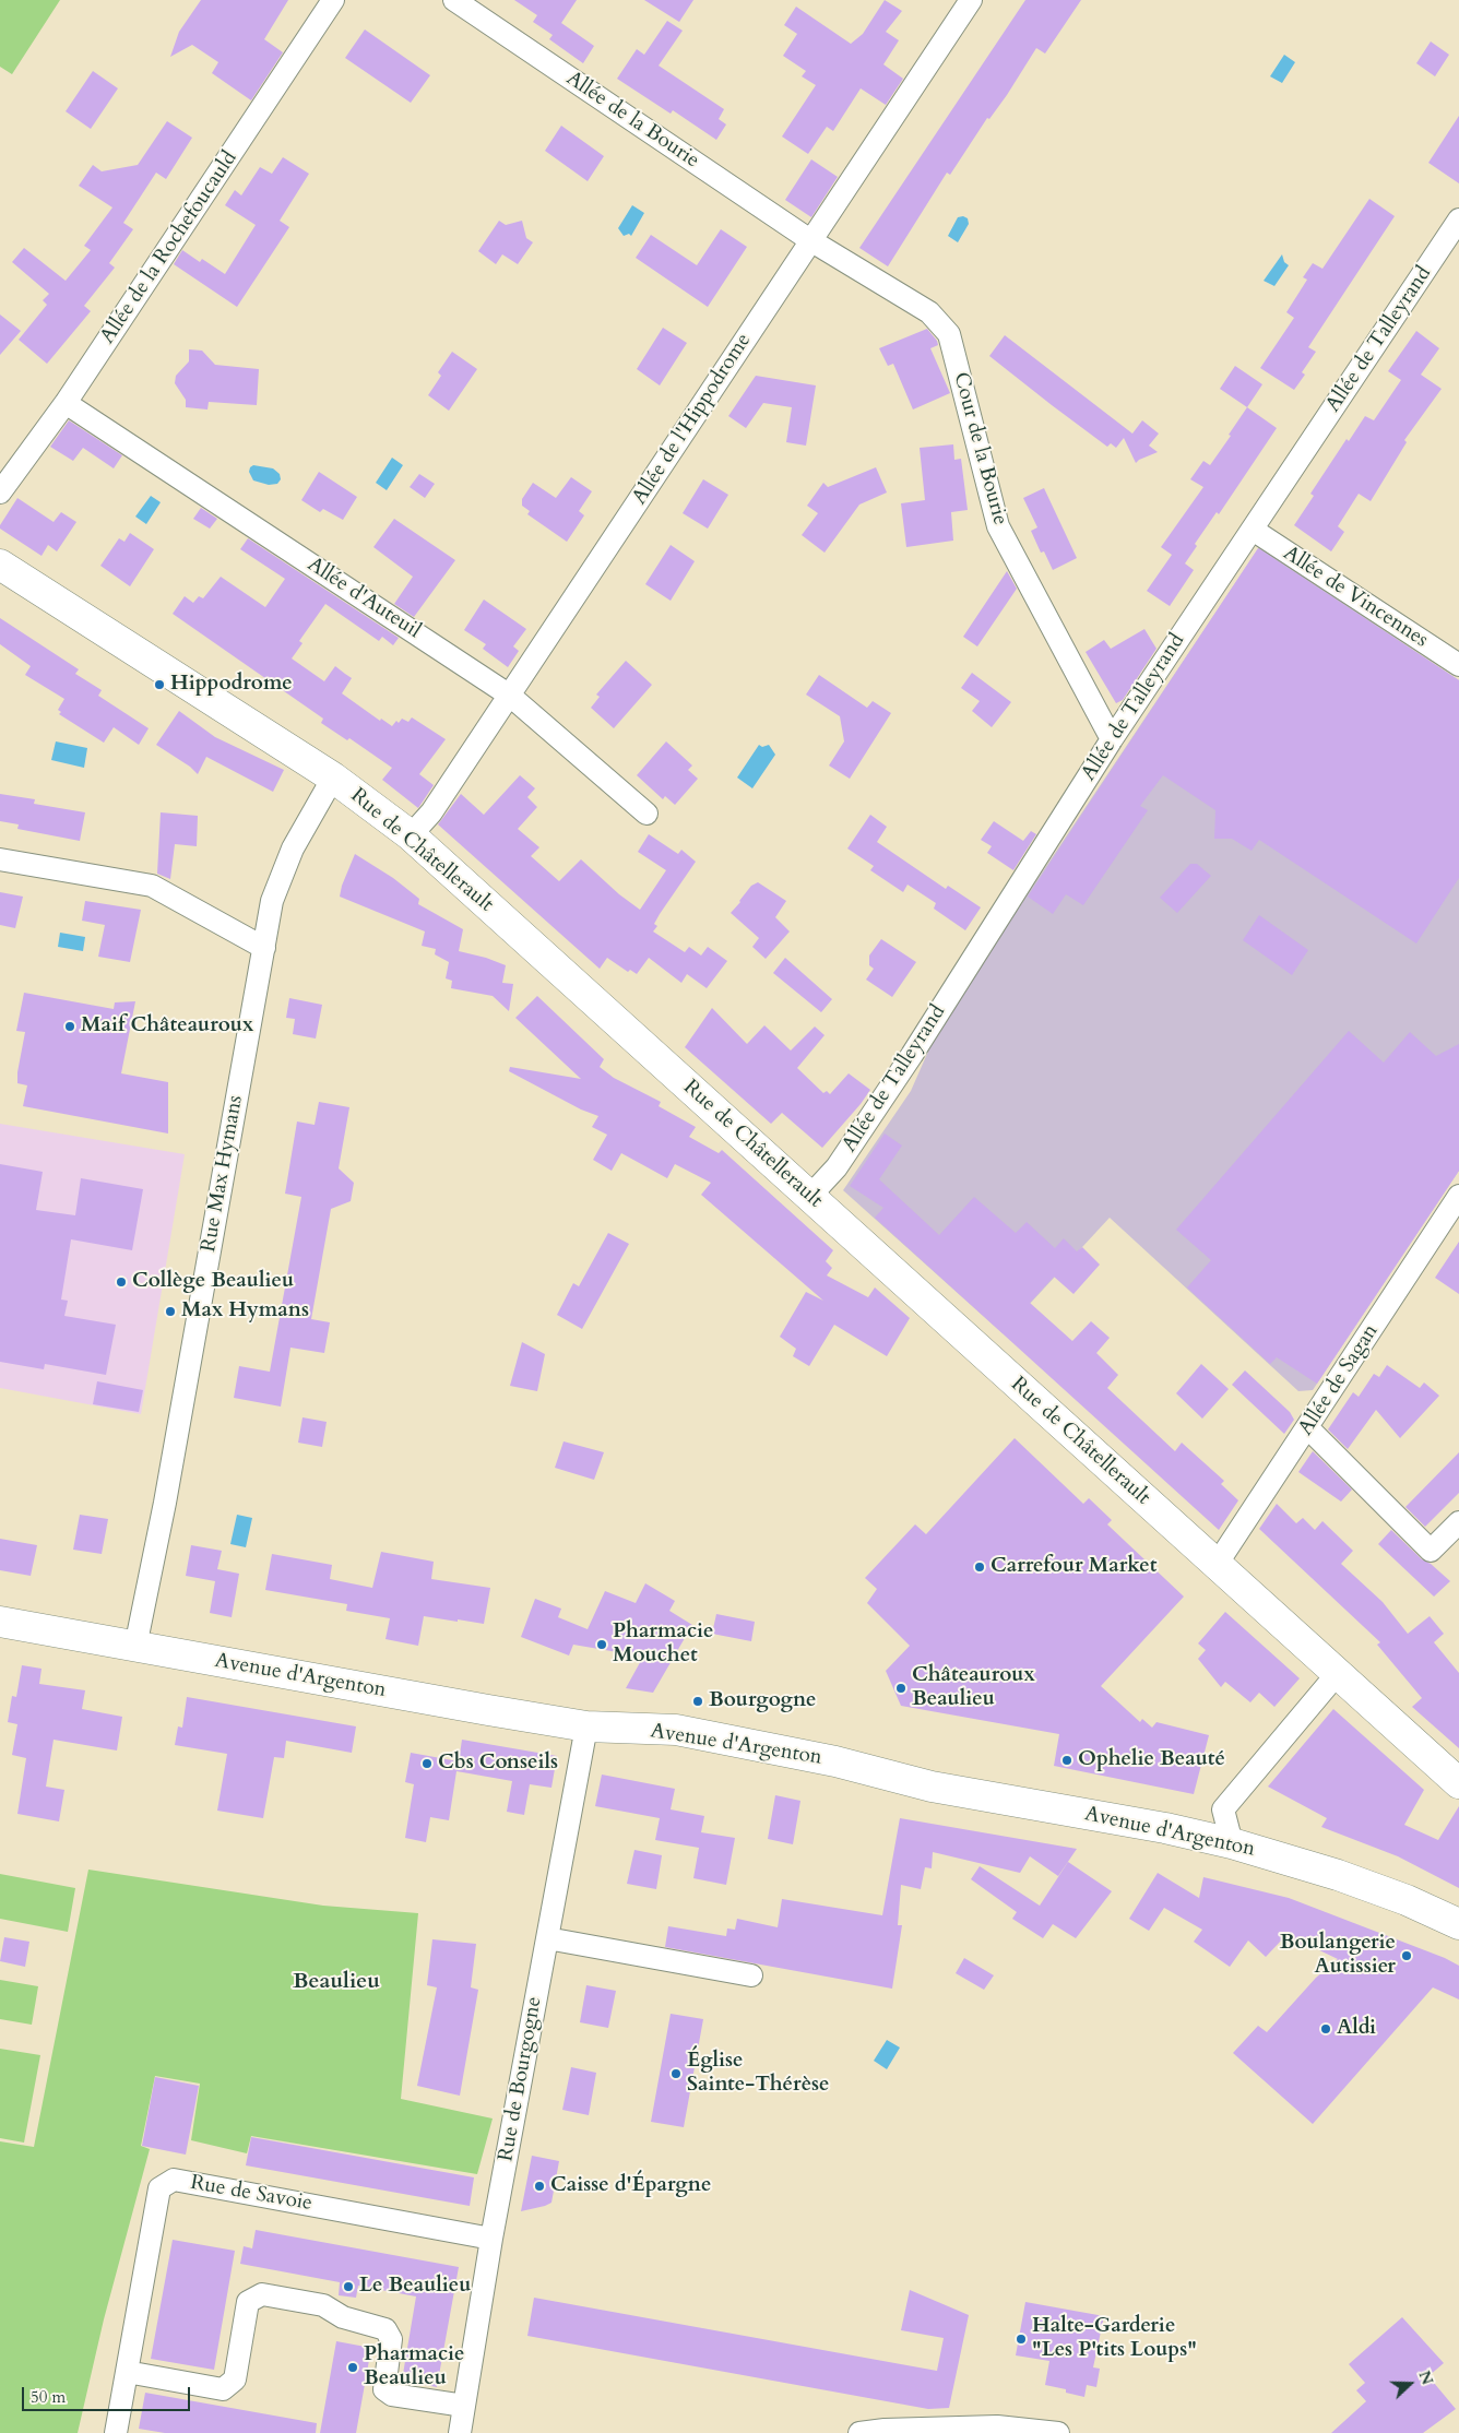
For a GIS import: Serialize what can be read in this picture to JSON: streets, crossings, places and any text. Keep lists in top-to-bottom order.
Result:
{
  "streets": {
    "main road": ["Rue de Châtellerault", "Avenue d'Argenton"],
    "street": [
      "Allée de la Bourie",
      "Allée de la Rochefoucauld",
      "Allée de Talleyrand",
      "Allée de l'Hippodrome",
      "Cour de la Bourie",
      "Allée de Vincennes",
      "Allée d'Auteuil",
      "Rue Max Hymans",
      "Allée de Sagan",
      "Rue de Bourgogne",
      "Rue de Savoie"
    ]
  },
  "crossings": [
    ["Allée de la Bourie", "Allée de l'Hippodrome"],
    ["Allée de la Bourie", "Cour de la Bourie"],
    ["Allée de la Rochefoucauld", "Allée d'Auteuil"],
    ["Allée de Talleyrand", "Cour de la Bourie"],
    ["Allée de Talleyrand", "Allée de Vincennes"],
    ["Allée de Talleyrand", "Rue de Châtellerault"],
    ["Allée de l'Hippodrome", "Cour de la Bourie"],
    ["Allée de l'Hippodrome", "Allée d'Auteuil"],
    ["Allée de l'Hippodrome", "Rue de Châtellerault"],
    ["Rue de Châtellerault", "Rue Max Hymans"],
    ["Rue de Châtellerault", "Allée de Sagan"],
    ["Rue Max Hymans", "Avenue d'Argenton"],
    ["Avenue d'Argenton", "Rue de Bourgogne"],
    ["Rue de Bourgogne", "Rue de Savoie"]
  ],
  "districts": ["Beaulieu"],
  "places": [
    "Hippodrome",
    "Maif Châteauroux",
    "Collège Beaulieu",
    "Max Hymans",
    "Carrefour Market",
    "Pharmacie Mouchet",
    "Châteauroux Beaulieu",
    "Bourgogne",
    "Ophelie Beauté",
    "Cbs Conseils",
    "Boulangerie Autissier",
    "Aldi",
    "Église Sainte-Thérèse",
    "Caisse d'Épargne",
    "Le Beaulieu",
    "Halte-Garderie \"Les P'tits Loups\"",
    "Pharmacie Beaulieu"
  ],
  "scale_bar": "50 m",
  "north": "right"
}
